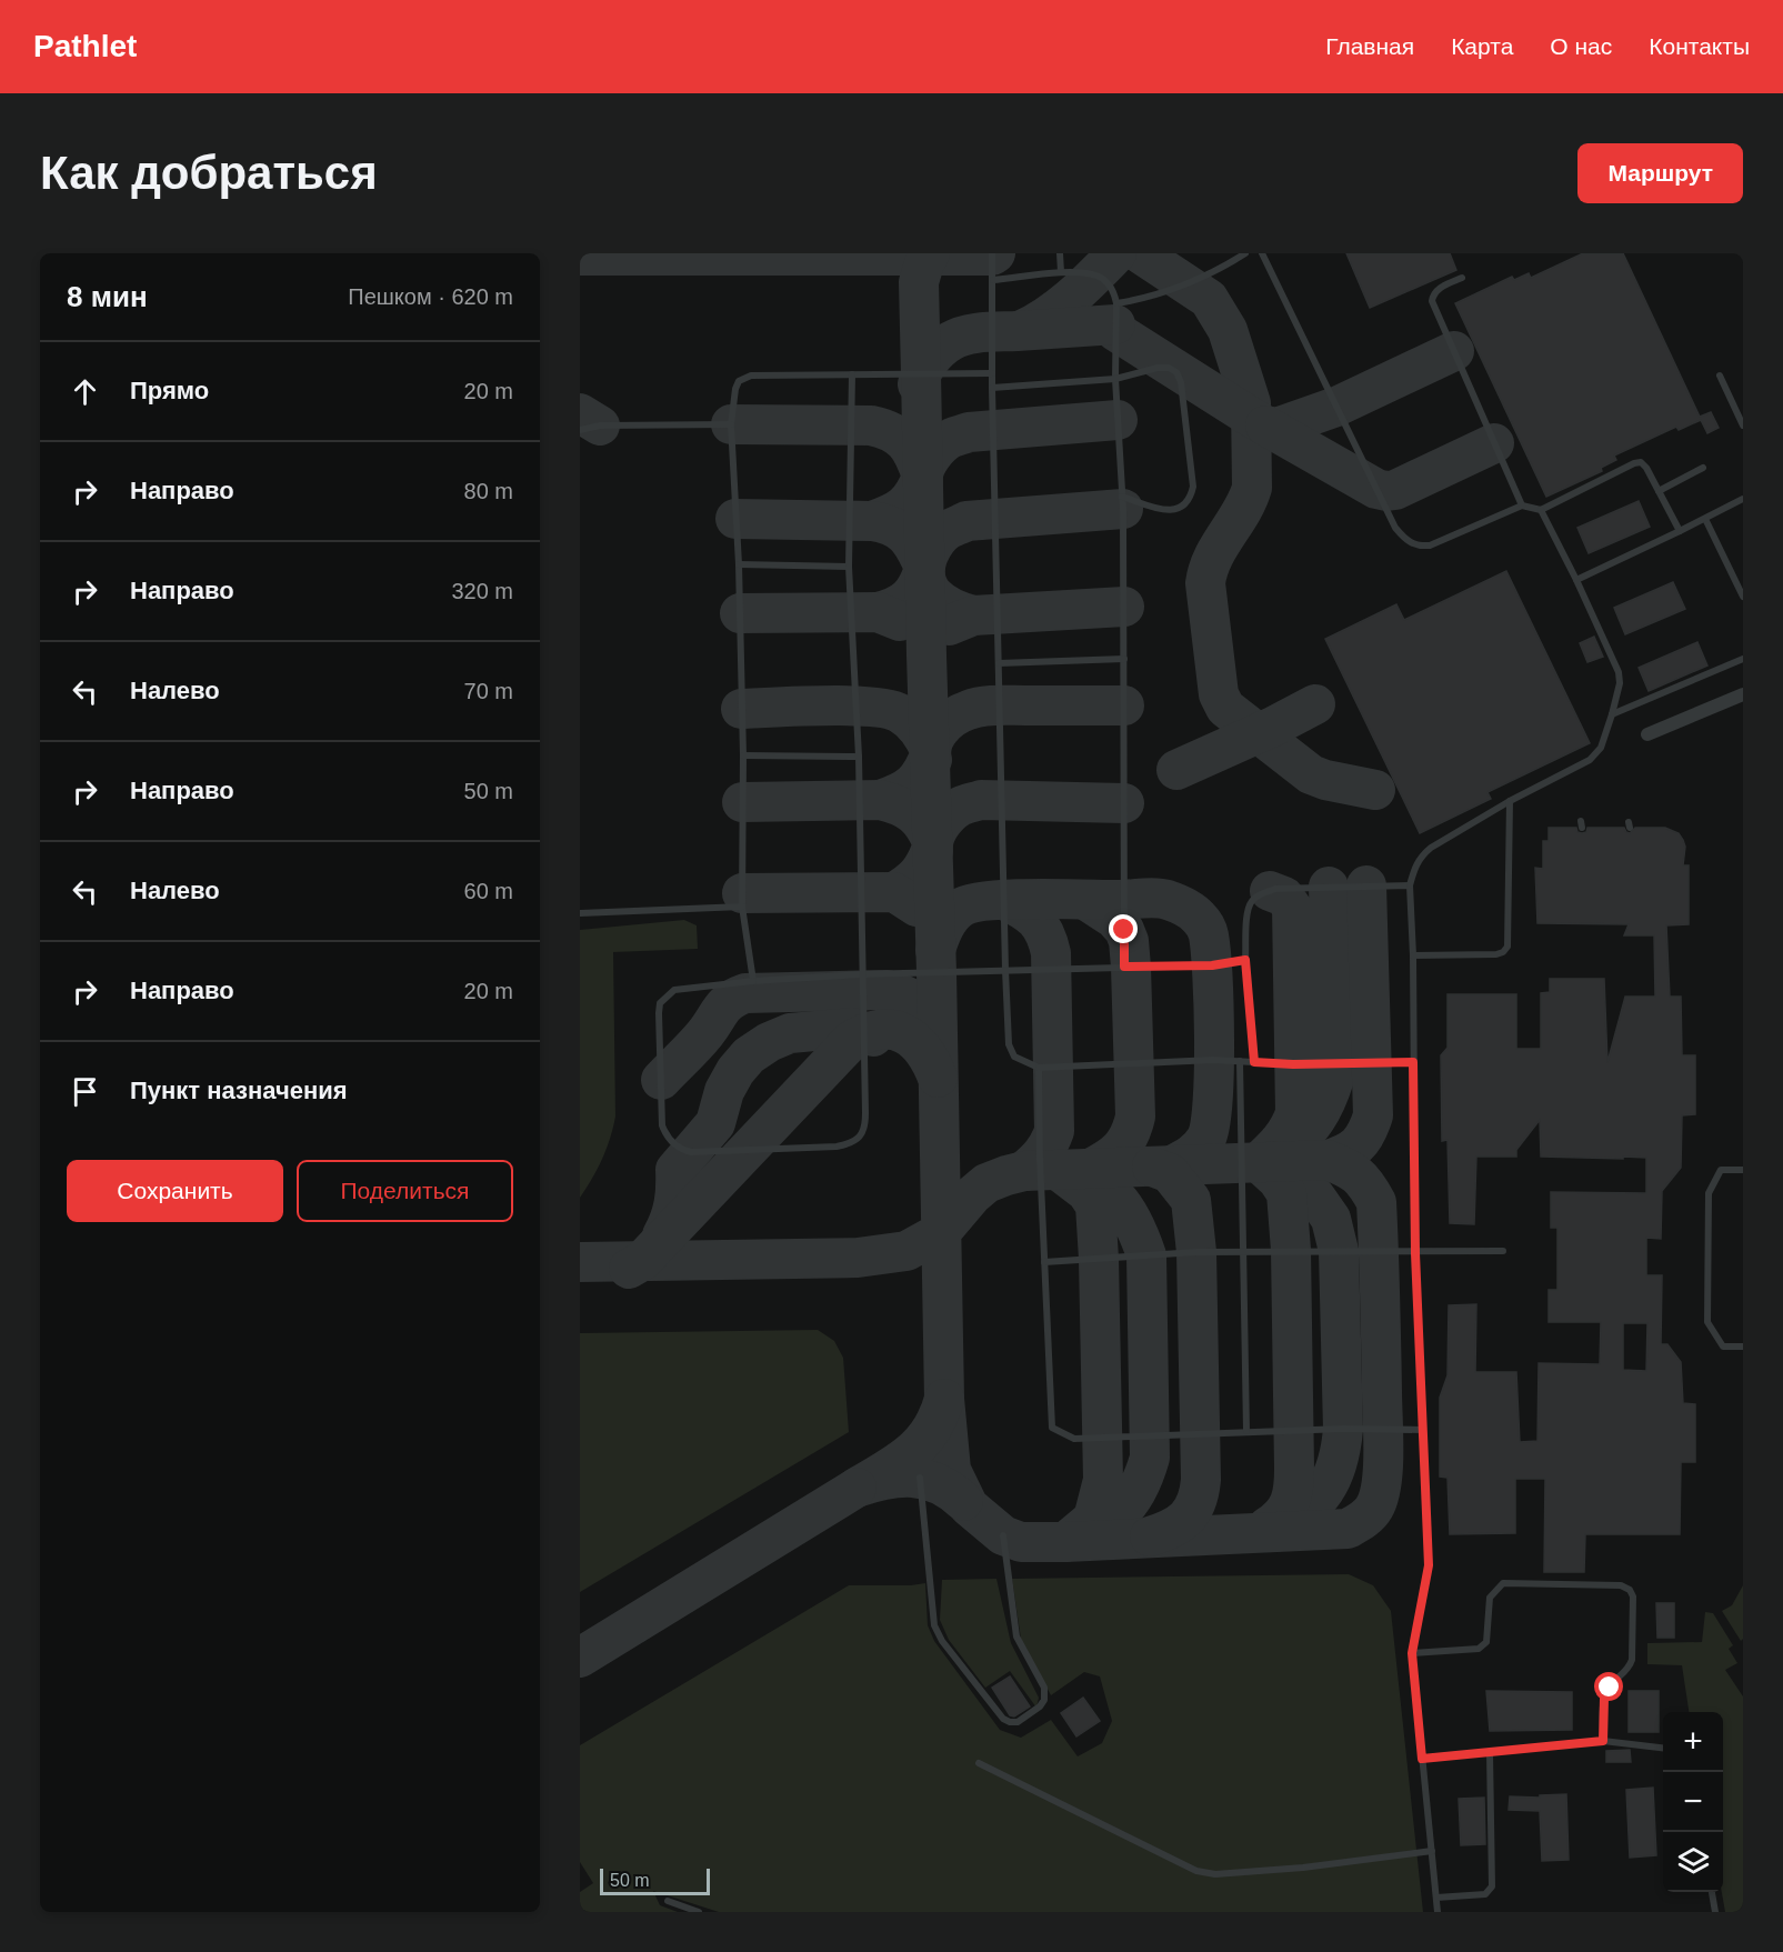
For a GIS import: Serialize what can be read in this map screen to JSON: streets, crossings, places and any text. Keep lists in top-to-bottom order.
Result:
{
  "scale_bar": "50 m",
  "page": {
    "header": "Pathlet",
    "nav": [
      "Главная",
      "Карта",
      "О нас",
      "Контакты"
    ],
    "buttons": [
      "Маршрут",
      ["Сохранить", "Поделиться"]
    ],
    "title": "Как добраться",
    "heading": ["8 мин", "Пешком · 620 m"],
    "list": [
      ["Прямо", "20 m"],
      ["Направо", "80 m"],
      ["Направо", "320 m"],
      ["Налево", "70 m"],
      ["Направо", "50 m"],
      ["Налево", "60 m"],
      ["Направо", "20 m"],
      "Пункт назначения"
    ],
    "map_buttons": ["+", "−"],
    "scale": "50 m"
  }
}
